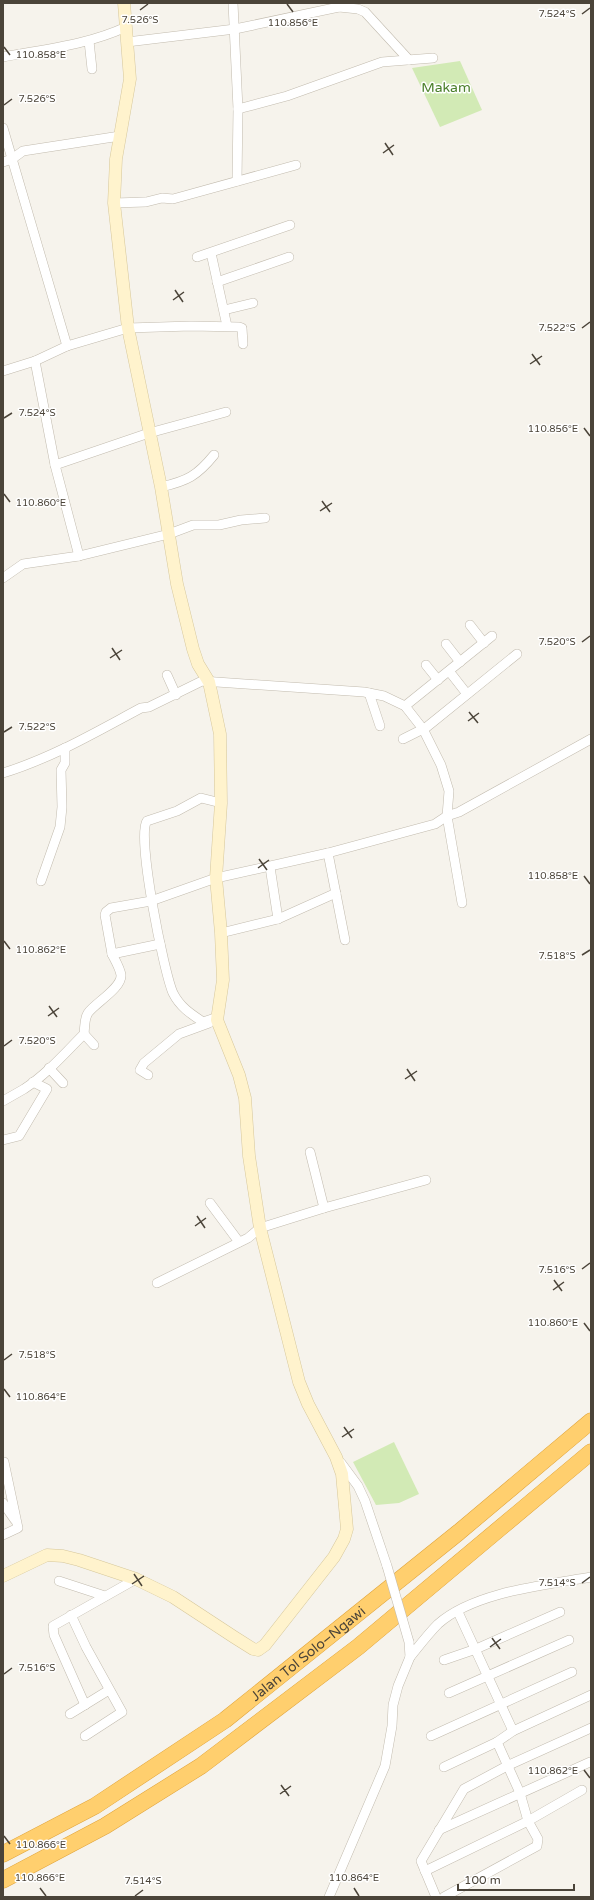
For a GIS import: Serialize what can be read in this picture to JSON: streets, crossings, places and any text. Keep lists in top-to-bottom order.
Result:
{
  "streets": {
    "highway": ["Jalan Tol Solo–Ngawi"]
  },
  "parks": ["Makam"],
  "scale_bar": "100 m",
  "coordinates": [
    "7.524°S",
    "7.526°S",
    "110.856°E",
    "110.858°E",
    "7.522°S",
    "110.860°E",
    "7.520°S",
    "110.862°E",
    "7.518°S",
    "7.516°S",
    "110.864°E",
    "7.514°S",
    "110.866°E"
  ]
}
